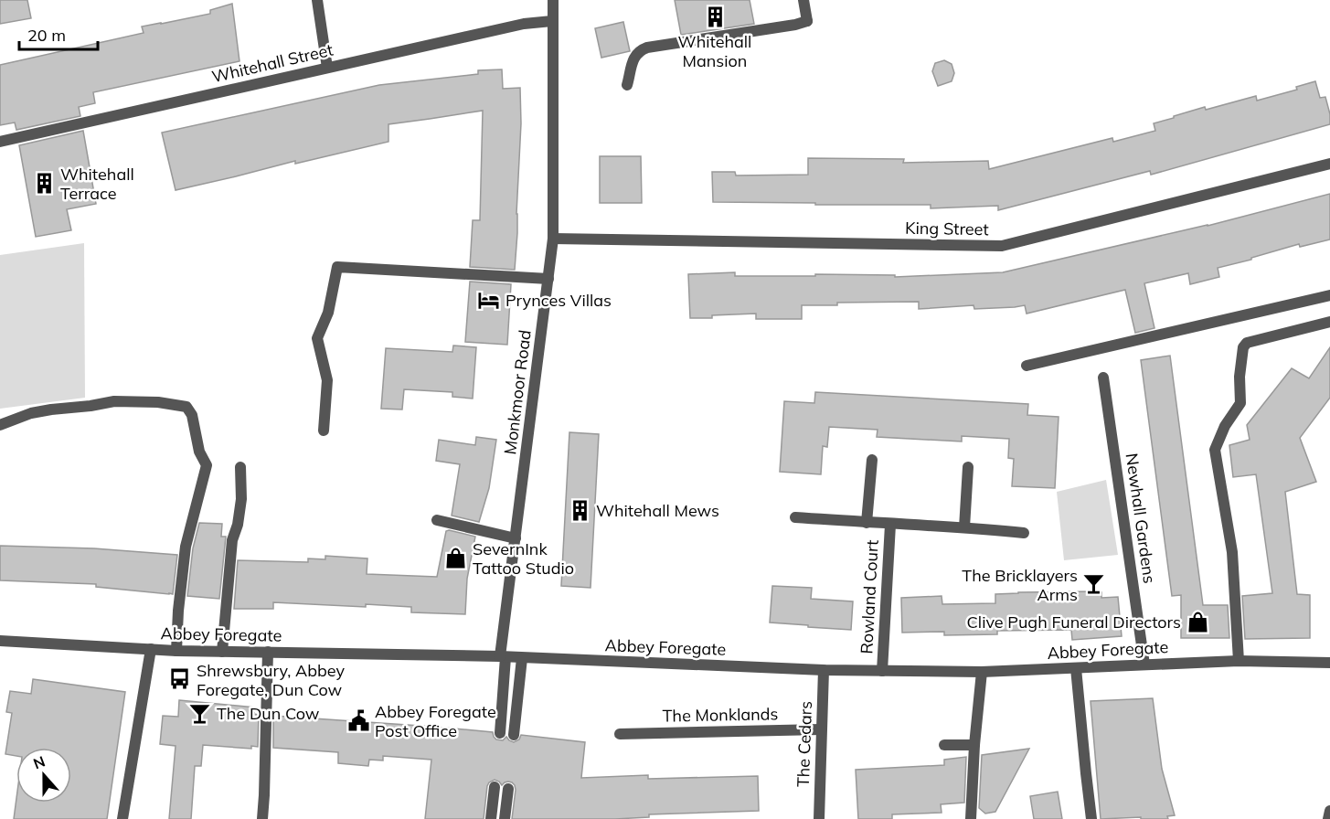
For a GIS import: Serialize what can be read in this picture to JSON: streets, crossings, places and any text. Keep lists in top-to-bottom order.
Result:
{
  "streets": {
    "street": [
      "Whitehall Street",
      "King Street",
      "Monkmoor Road",
      "Newhall Gardens",
      "Rowland Court",
      "Abbey Foregate",
      "The Monklands",
      "The Cedars"
    ]
  },
  "crossings": [
    ["Whitehall Street", "Monkmoor Road"],
    ["King Street", "Monkmoor Road"],
    ["Monkmoor Road", "Abbey Foregate"],
    ["Newhall Gardens", "Abbey Foregate"],
    ["Rowland Court", "Abbey Foregate"],
    ["Abbey Foregate", "The Cedars"],
    ["The Monklands", "The Cedars"]
  ],
  "places": {
    "building": ["Whitehall Mansion", "Whitehall Terrace", "Whitehall Mews"],
    "hotel": ["Prynces Villas"],
    "shop": ["SevernInk Tattoo Studio", "Clive Pugh Funeral Directors"],
    "bar": ["The Bricklayers Arms", "The Dun Cow"],
    "bus stop": ["Shrewsbury, Abbey Foregate, Dun Cow"],
    "public building": ["Abbey Foregate Post Office"]
  },
  "scale_bar": "20 m",
  "north": "top"
}
